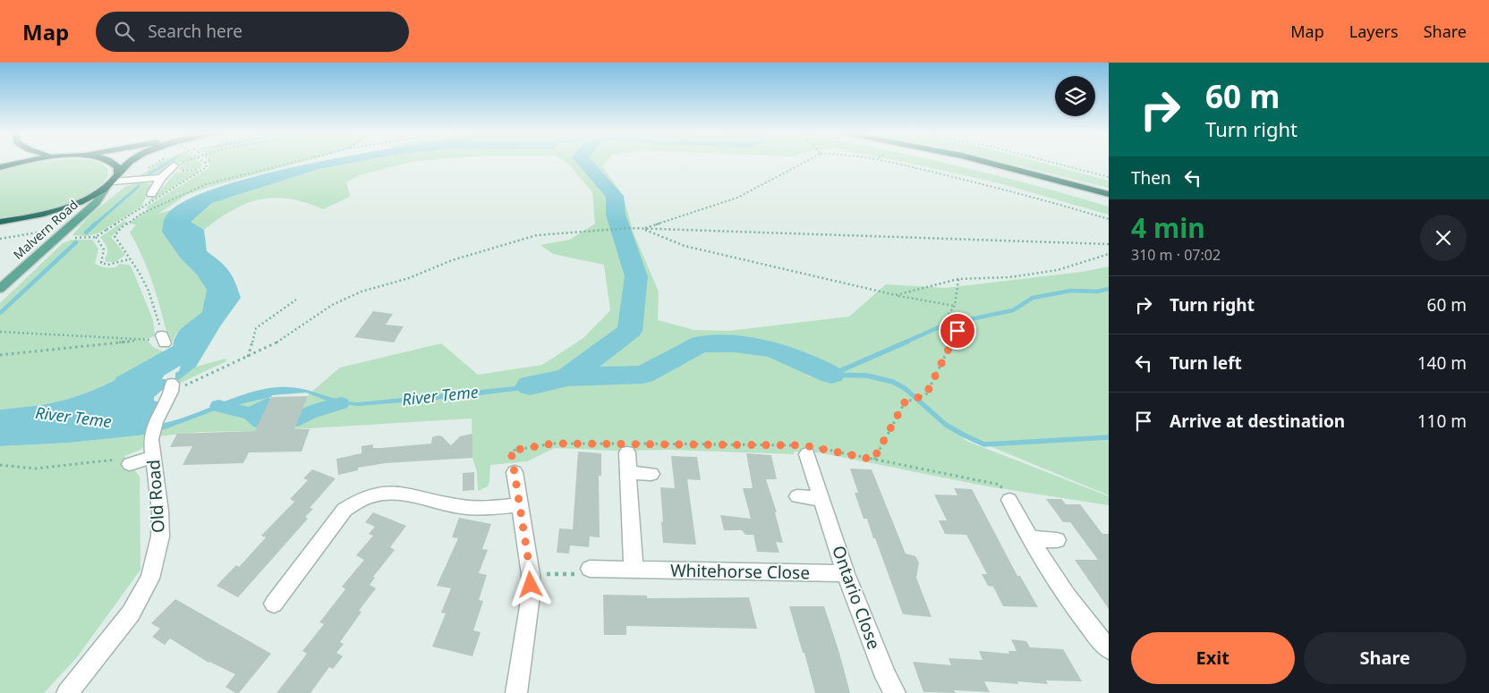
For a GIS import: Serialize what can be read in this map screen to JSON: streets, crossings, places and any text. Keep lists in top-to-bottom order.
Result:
{
  "streets": {
    "main road": ["Malvern Road"],
    "street": ["Old Road", "Whitehorse Close", "Ontario Close"]
  },
  "crossings": [
    ["Whitehorse Close", "Ontario Close"]
  ],
  "water": ["River Teme"],
  "page": {
    "header": "Map",
    "search": "Search here",
    "nav": ["Map", "Layers", "Share"],
    "turn": ["60 m", "Turn right"],
    "then": "Then",
    "heading": ["4 min", "310 m · 07:02"],
    "list": [
      {
        "name": "Turn right",
        "value": "60 m"
      },
      {
        "name": "Turn left",
        "value": "140 m"
      },
      {
        "name": "Arrive at destination",
        "value": "110 m"
      }
    ],
    "buttons": ["Exit", "Share"]
  }
}
